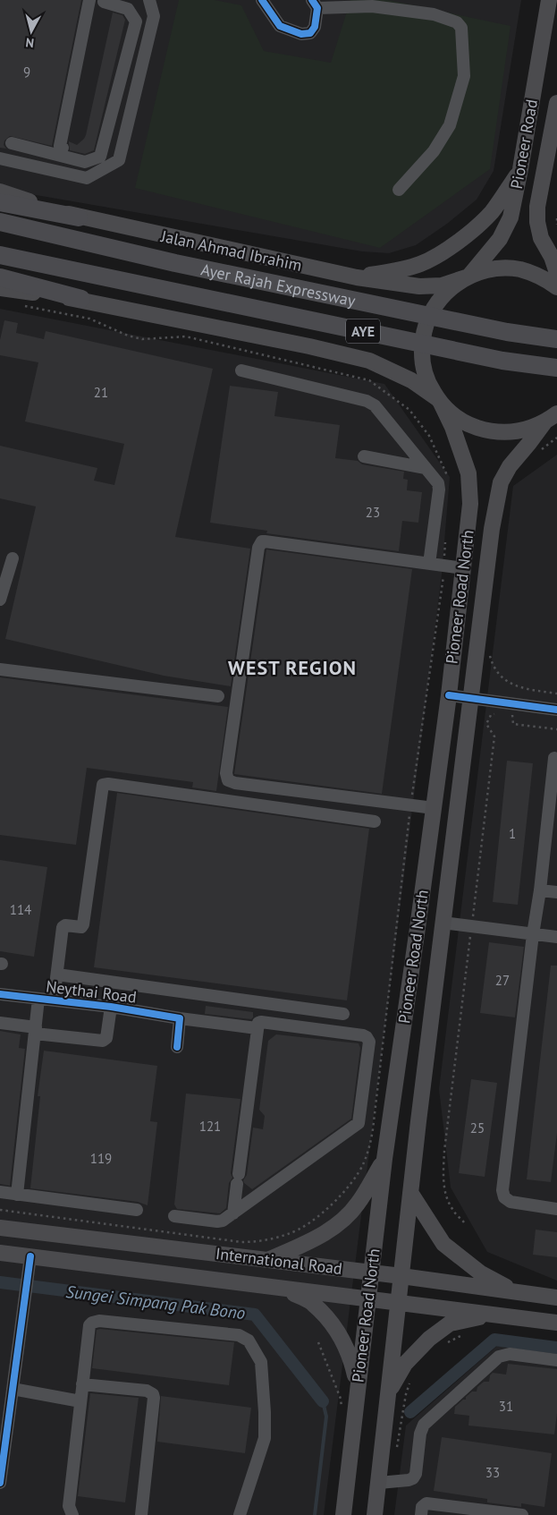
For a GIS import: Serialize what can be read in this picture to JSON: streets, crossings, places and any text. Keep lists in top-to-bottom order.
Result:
{
  "streets": {
    "highway": ["Ayer Rajah Expressway", "AYE"],
    "main road": [
      "Pioneer Road",
      "Jalan Ahmad Ibrahim",
      "Pioneer Road North",
      "International Road"
    ],
    "street": ["Neythai Road"]
  },
  "crossings": [
    ["Pioneer Road", "Jalan Ahmad Ibrahim"],
    ["Pioneer Road", "Pioneer Road North"],
    ["Jalan Ahmad Ibrahim", "Pioneer Road North"],
    ["Pioneer Road North", "International Road"]
  ],
  "districts": ["WEST REGION"],
  "water": ["Sungei Simpang Pak Bono"],
  "house_numbers": [
    "9",
    "21",
    "23",
    "1",
    "114",
    "27",
    "121",
    "25",
    "119",
    "31",
    "33"
  ],
  "north": "bottom"
}
